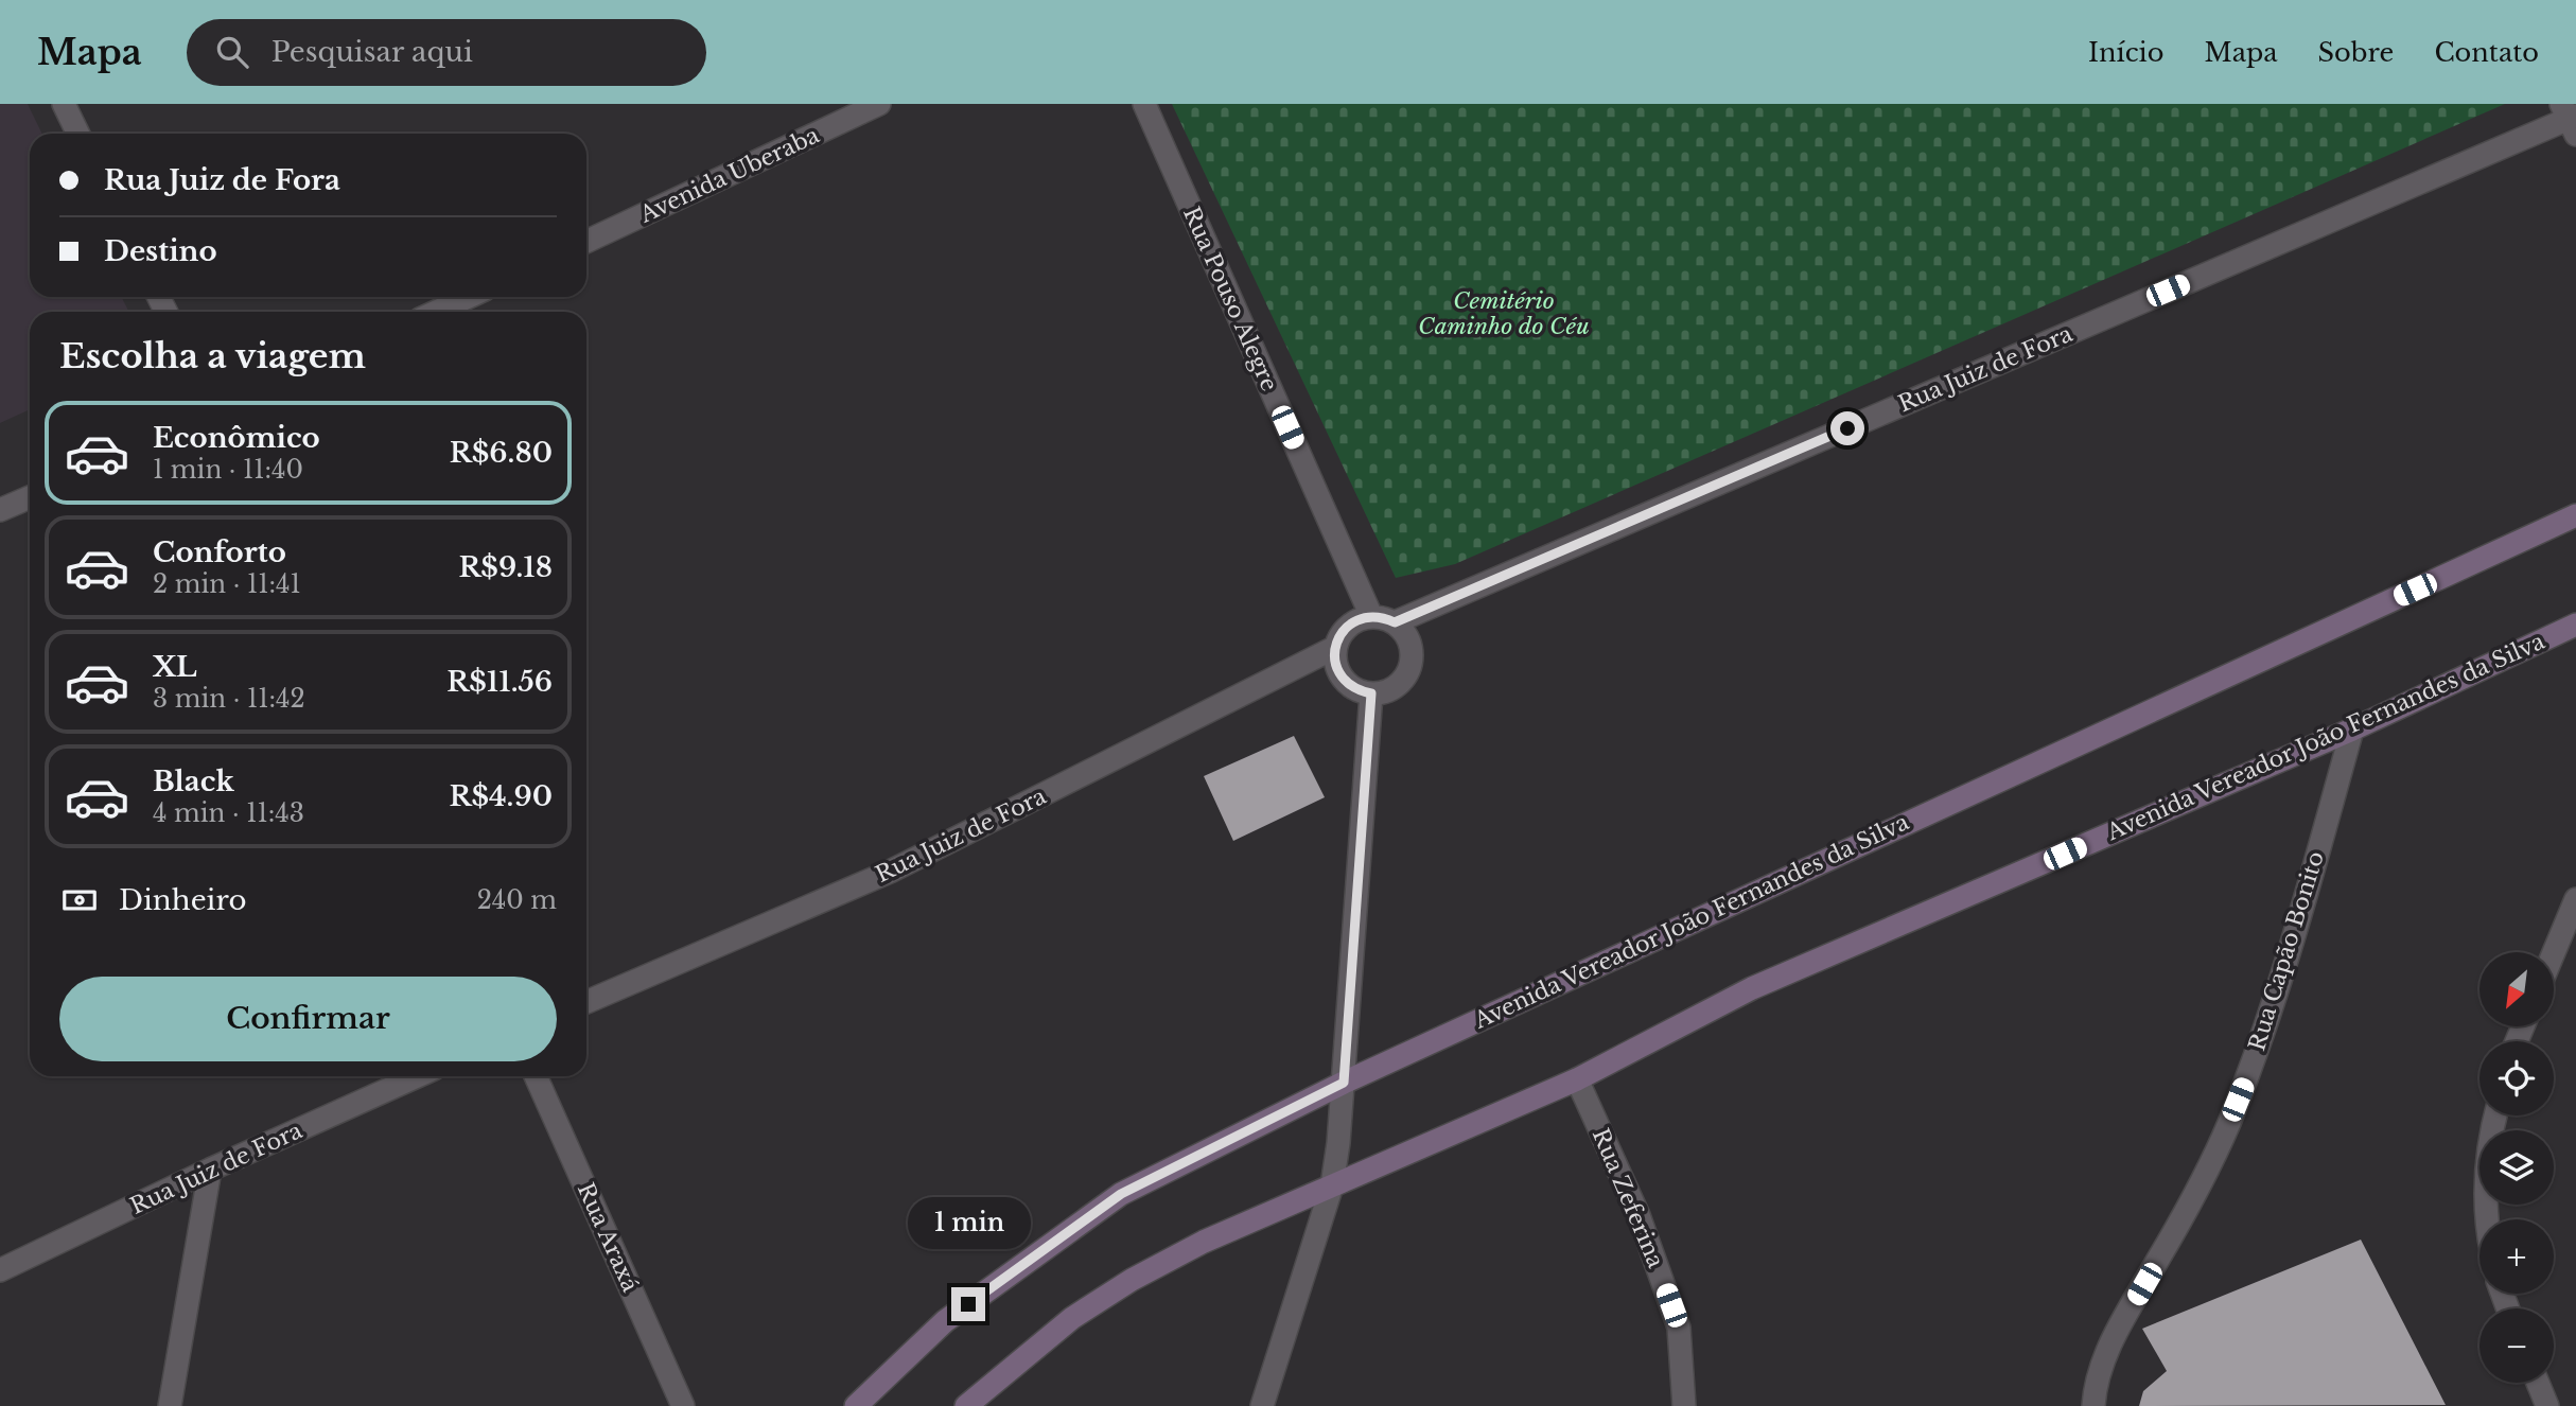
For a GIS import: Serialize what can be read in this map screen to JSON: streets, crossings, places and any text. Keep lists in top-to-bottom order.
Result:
{
  "streets": {
    "main road": ["Avenida Vereador João Fernandes da Silva"],
    "street": [
      "Avenida Uberaba",
      "Rua Pouso Alegre",
      "Rua Juiz de Fora",
      "Rua Capão Bonito",
      "Rua Zeferina",
      "Rua Araxá"
    ]
  },
  "crossings": [
    ["Rua Pouso Alegre", "Rua Juiz de Fora"],
    ["Avenida Vereador João Fernandes da Silva", "Rua Capão Bonito"],
    ["Avenida Vereador João Fernandes da Silva", "Rua Zeferina"]
  ],
  "parks": ["Cemitério Caminho do Céu"],
  "north": "bottom left",
  "page": {
    "header": "Mapa",
    "search": "Pesquisar aqui",
    "nav": [
      "Início",
      "Mapa",
      "Sobre",
      "Contato"
    ],
    "banner": ["Rua Juiz de Fora", "Destino"],
    "heading": "Escolha a viagem",
    "list": [
      {
        "name": "Econômico",
        "note": "1 min · 11:40",
        "value": "R$6.80"
      },
      {
        "name": "Conforto",
        "note": "2 min · 11:41",
        "value": "R$9.18"
      },
      {
        "name": "XL",
        "note": "3 min · 11:42",
        "value": "R$11.56"
      },
      {
        "name": "Black",
        "note": "4 min · 11:43",
        "value": "R$4.90"
      }
    ],
    "pay": ["Dinheiro", "240 m"],
    "map_buttons": ["+", "−"],
    "buttons": "Confirmar",
    "bubble": "1 min"
  }
}
